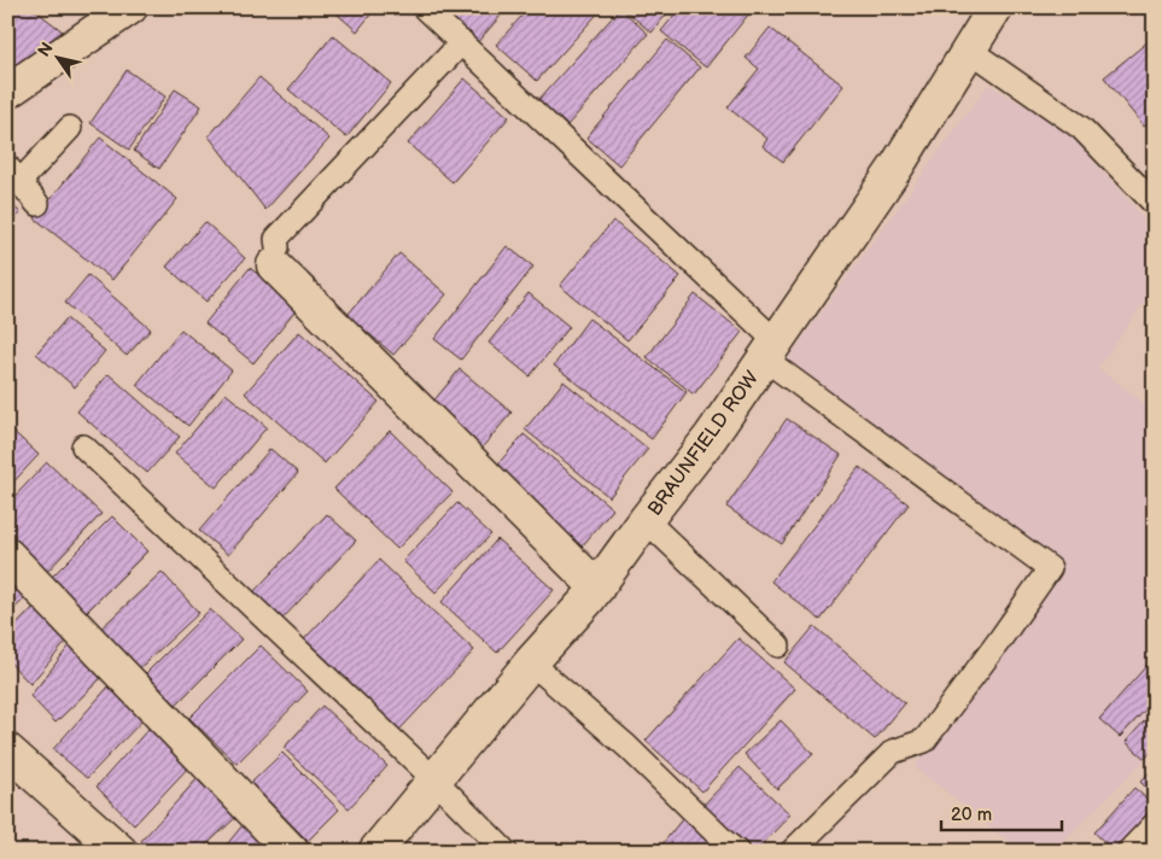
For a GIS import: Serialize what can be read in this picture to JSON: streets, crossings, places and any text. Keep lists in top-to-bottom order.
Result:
{
  "streets": {
    "street": ["BRAUNFIELD ROW"]
  },
  "scale_bar": "20 m",
  "north": "top left"
}
